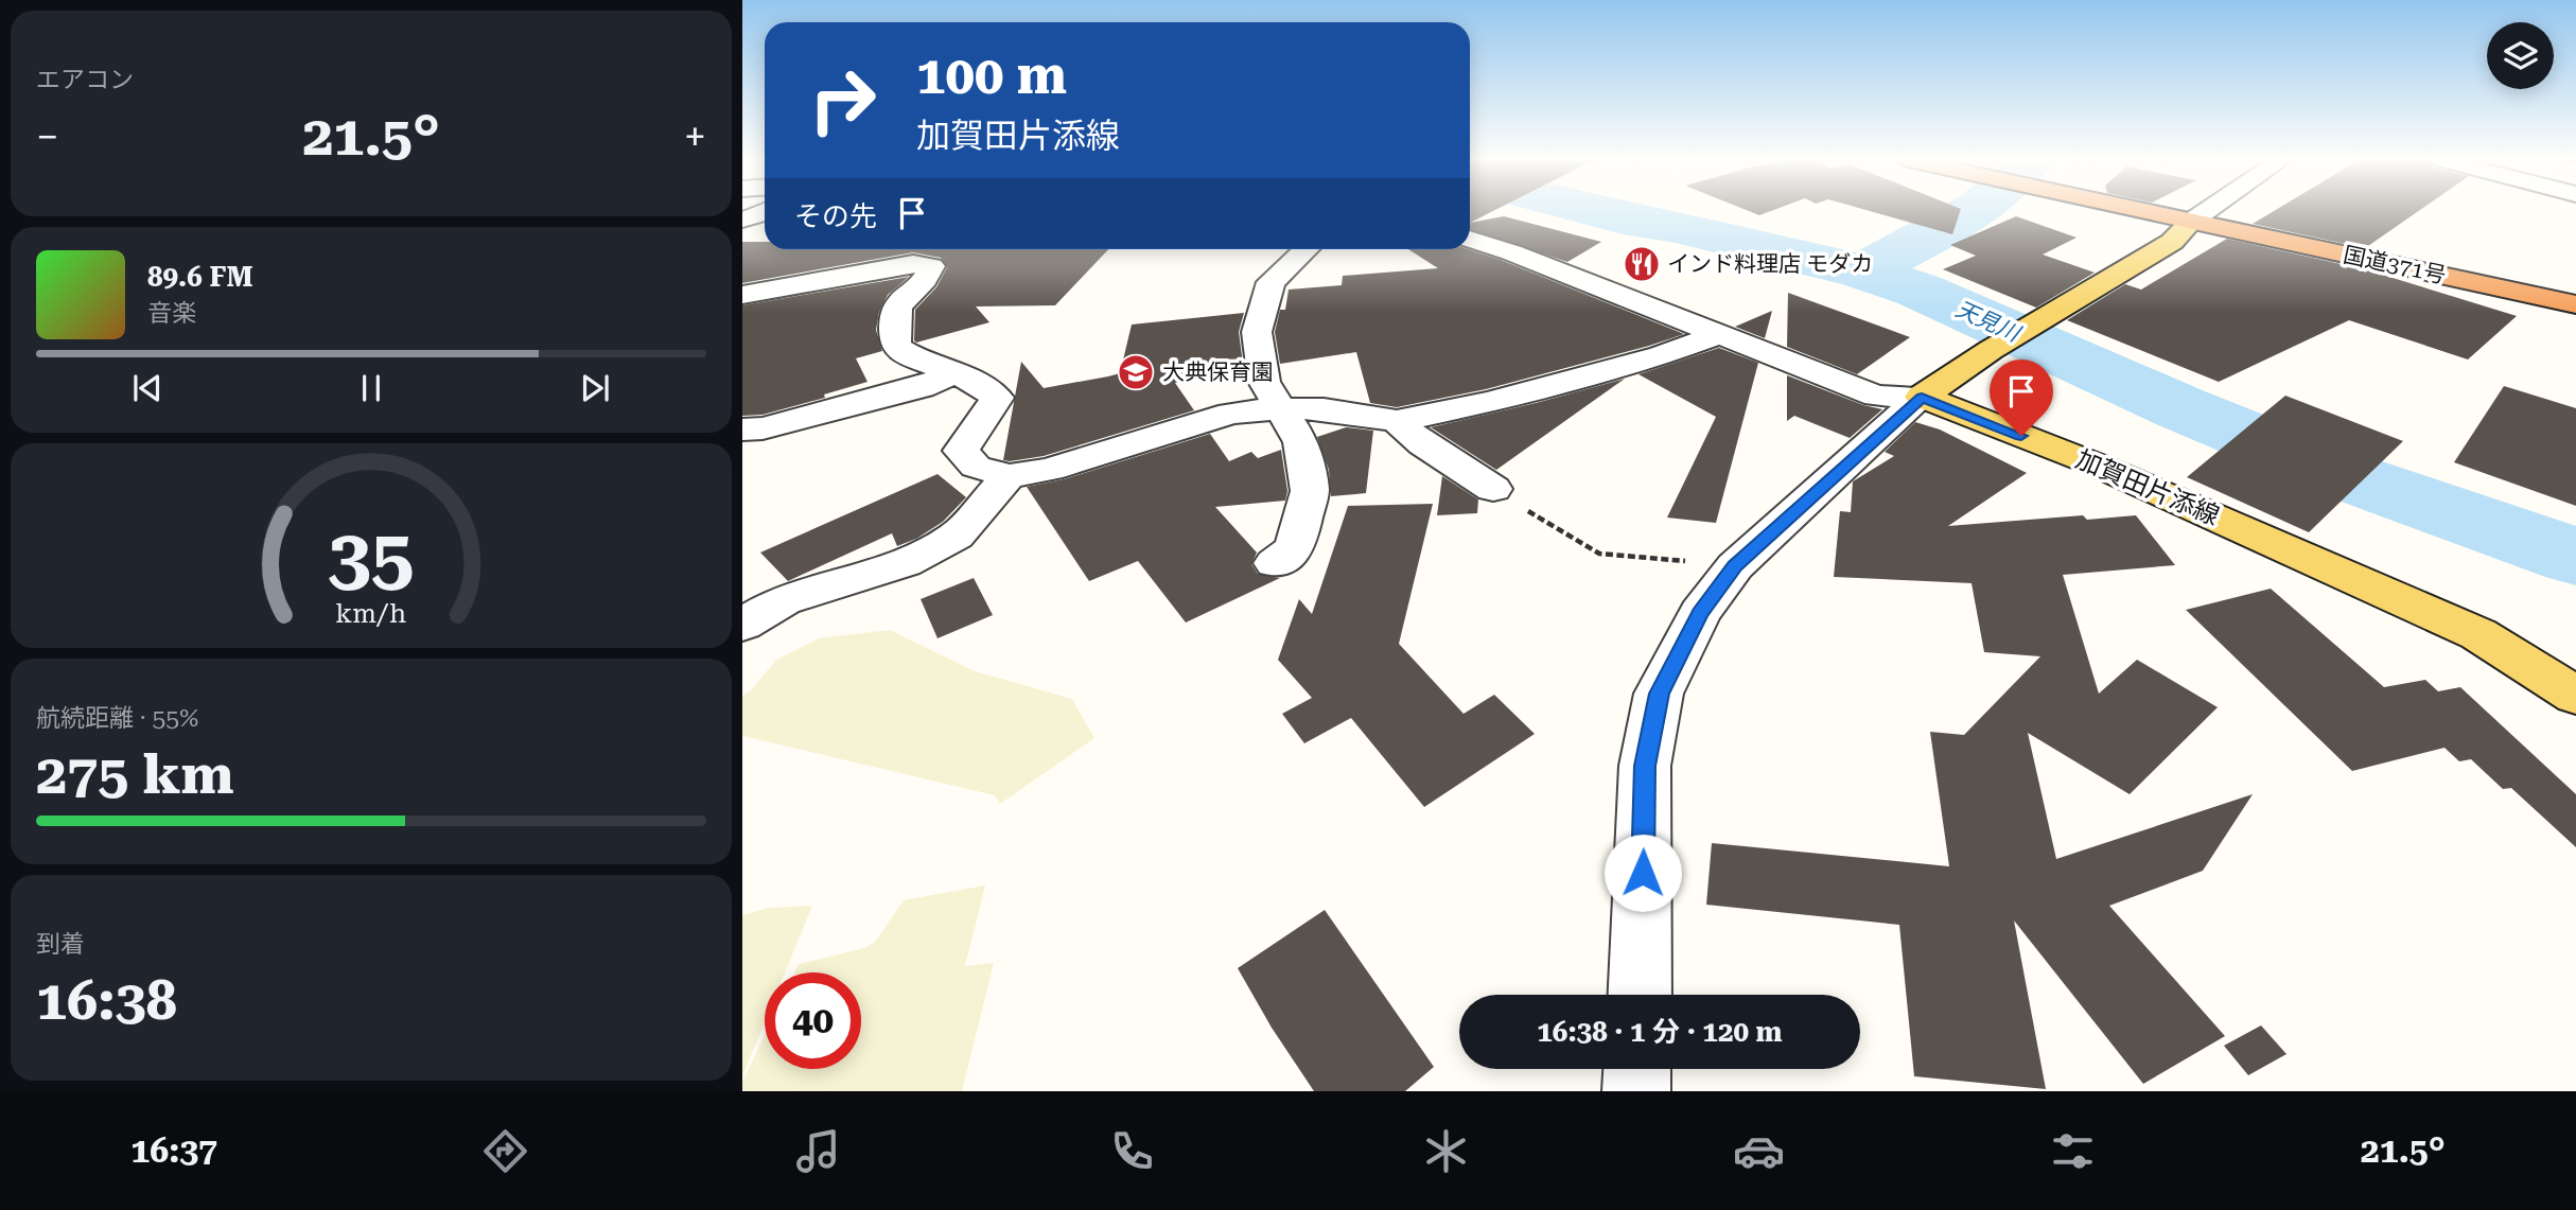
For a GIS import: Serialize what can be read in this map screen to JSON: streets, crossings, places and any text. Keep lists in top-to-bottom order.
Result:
{
  "streets": {
    "highway": ["国道371号"],
    "main road": ["加賀田片添線"]
  },
  "water": ["天見川"],
  "places": {
    "restaurant": ["インド料理店 モダカ"],
    "school or university": ["大典保育園"]
  },
  "page": {
    "tile": [
      "エアコン",
      ["航続距離 · 55%", "275 km"],
      ["到着", "16:38"]
    ],
    "turn": ["100 m", "加賀田片添線"],
    "heat": ["−", "21.5°", "+"],
    "then": "その先",
    "song": ["89.6 FM", "音楽"],
    "limit": "40",
    "trip": "16:38 · 1 分 · 120 m",
    "tabs": ["16:37", "21.5°"],
    "gauge": ["35", "km/h"]
  }
}
